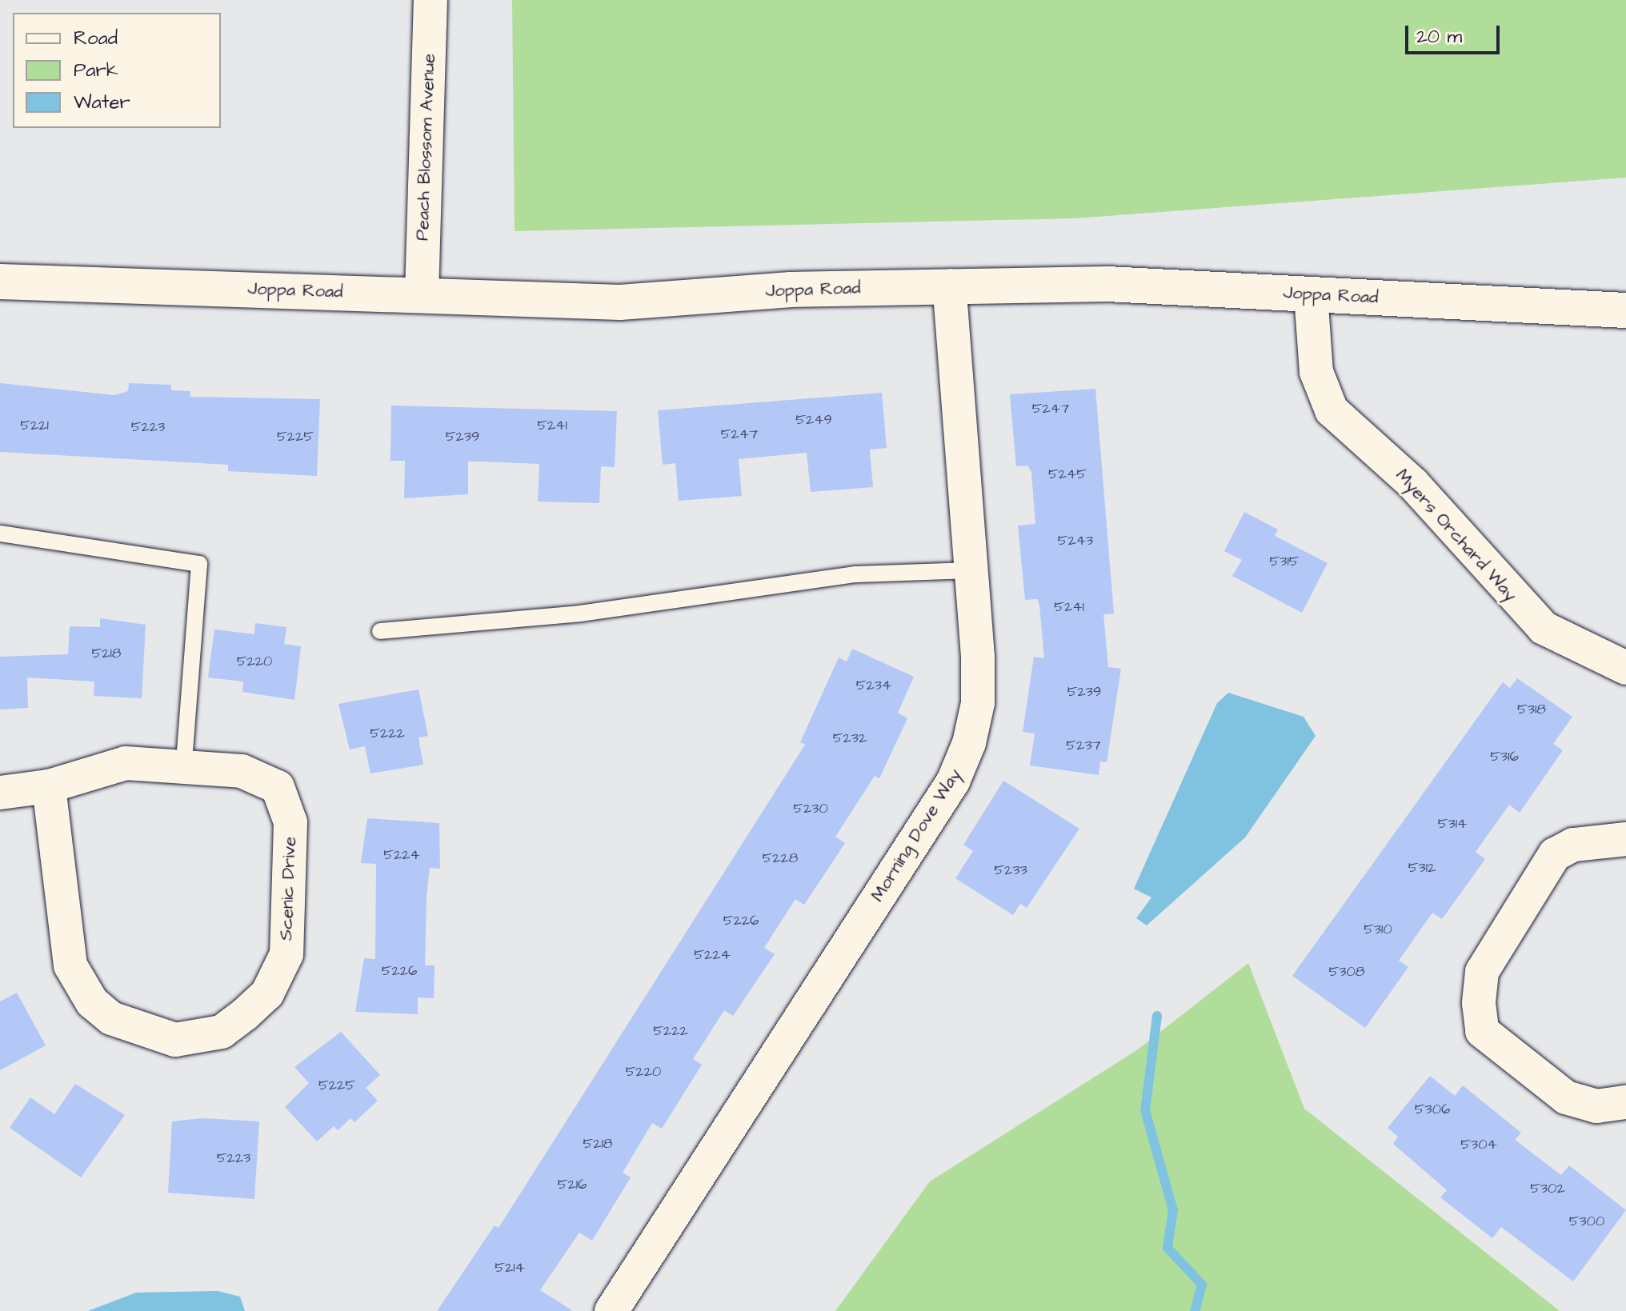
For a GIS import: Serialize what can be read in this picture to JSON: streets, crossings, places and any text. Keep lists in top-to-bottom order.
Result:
{
  "streets": {
    "street": [
      "Peach Blossom Avenue",
      "Joppa Road",
      "Myers Orchard Way",
      "Morning Dove Way",
      "Scenic Drive"
    ]
  },
  "crossings": [
    ["Peach Blossom Avenue", "Joppa Road"],
    ["Joppa Road", "Myers Orchard Way"],
    ["Joppa Road", "Morning Dove Way"]
  ],
  "house_numbers": [
    "5247",
    "5249",
    "5221",
    "5241",
    "5223",
    "5247",
    "5225",
    "5239",
    "5245",
    "5243",
    "5315",
    "5241",
    "5218",
    "5220",
    "5234",
    "5239",
    "5318",
    "5222",
    "5232",
    "5237",
    "5316",
    "5230",
    "5314",
    "5224",
    "5228",
    "5312",
    "5233",
    "5226",
    "5310",
    "5224",
    "5226",
    "5308",
    "5222",
    "5220",
    "5225",
    "5306",
    "5218",
    "5304",
    "5223",
    "5216",
    "5302",
    "5300",
    "5214"
  ],
  "legend": ["Road", "Park", "Water"],
  "scale_bar": "20 m"
}
